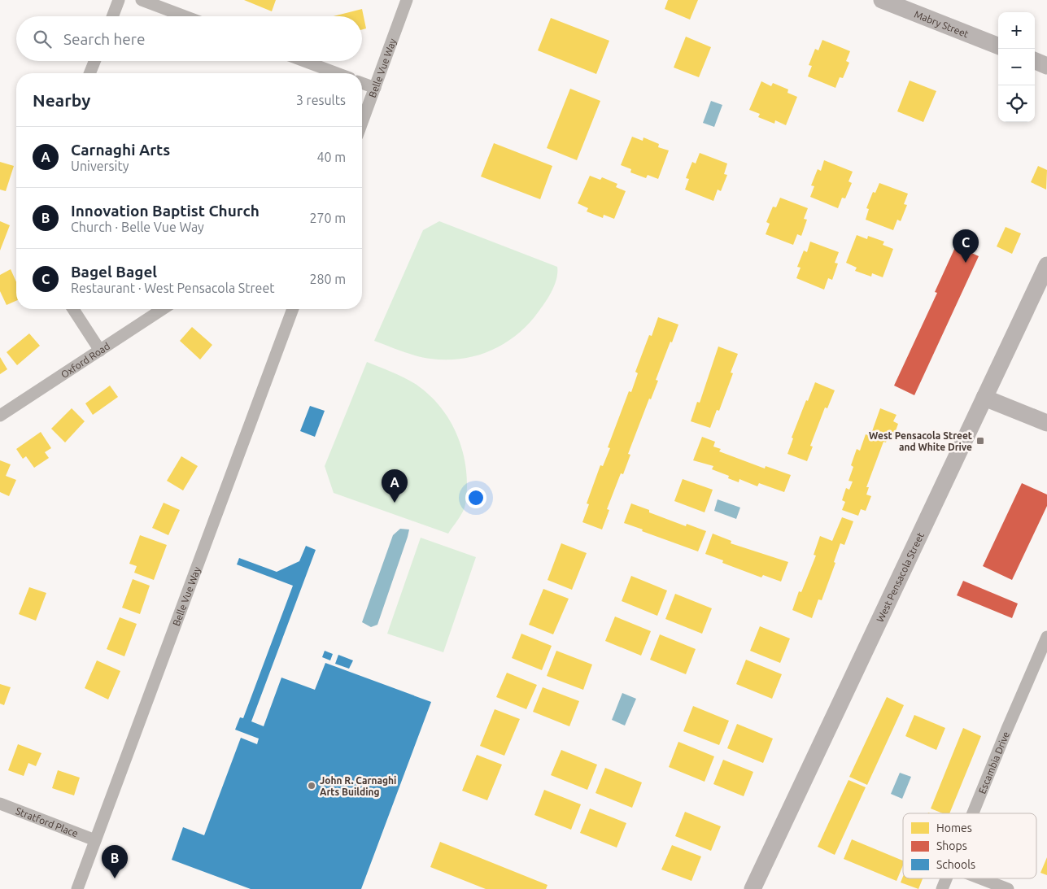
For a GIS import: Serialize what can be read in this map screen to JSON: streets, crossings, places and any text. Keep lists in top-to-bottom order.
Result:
{
  "streets": {
    "main road": ["Mabry Street", "West Pensacola Street"],
    "street": [
      "Belle Vue Way",
      "Oxford Road",
      "Escambia Drive",
      "Stratford Place"
    ]
  },
  "crossings": [
    ["Belle Vue Way", "Stratford Place"]
  ],
  "places": {
    "transit": ["West Pensacola Street and White Drive"],
    "other": ["John R. Carnaghi Arts Building"]
  },
  "legend": ["Homes", "Shops", "Schools"],
  "page": {
    "map_buttons": ["+", "−"],
    "search": "Search here",
    "heading": ["Nearby", "3 results"],
    "list": [
      {
        "mark": "A",
        "name": "Carnaghi Arts",
        "note": "University",
        "value": "40 m"
      },
      {
        "mark": "B",
        "name": "Innovation Baptist Church",
        "note": "Church · Belle Vue Way",
        "value": "270 m"
      },
      {
        "mark": "C",
        "name": "Bagel Bagel",
        "note": "Restaurant · West Pensacola Street",
        "value": "280 m"
      }
    ],
    "pins": ["C", "A", "B"]
  }
}
